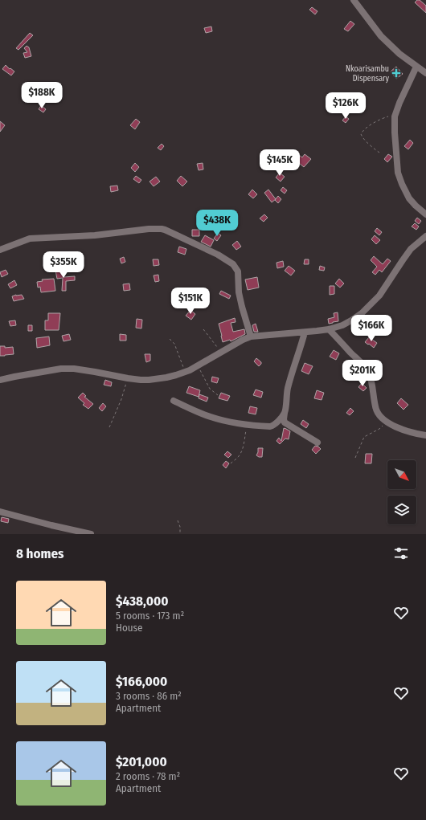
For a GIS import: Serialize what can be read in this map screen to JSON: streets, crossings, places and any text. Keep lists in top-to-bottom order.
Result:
{
  "places": {
    "health": ["Nkoarisambu Dispensary"]
  },
  "north": "bottom right",
  "page": {
    "price": [
      "$188K",
      "$126K",
      "$145K",
      "$438K",
      "$355K",
      "$151K",
      "$166K",
      "$201K"
    ],
    "heading": "8 homes",
    "list": [
      {
        "name": "$438,000",
        "note": "5 rooms · 173 m² · House"
      },
      {
        "name": "$166,000",
        "note": "3 rooms · 86 m² · Apartment"
      },
      {
        "name": "$201,000",
        "note": "2 rooms · 78 m² · Apartment"
      }
    ]
  }
}
